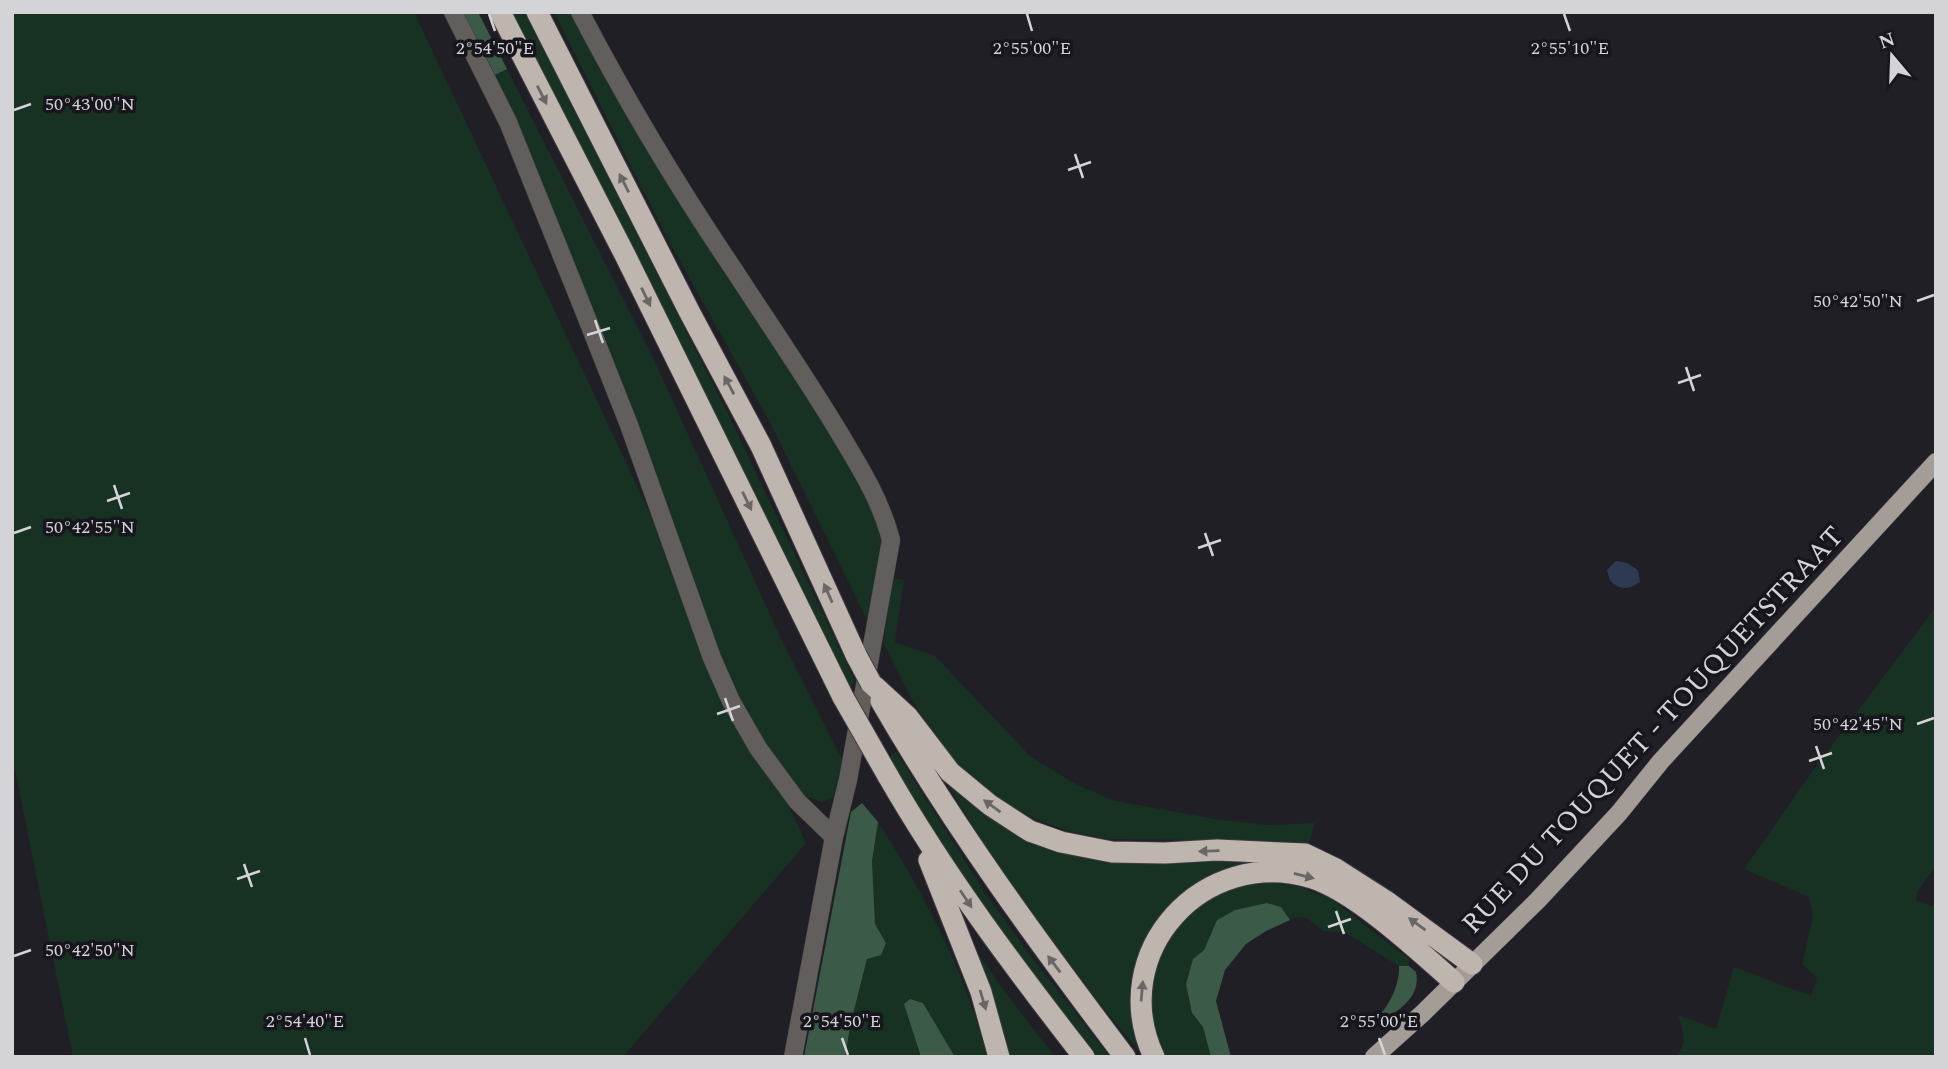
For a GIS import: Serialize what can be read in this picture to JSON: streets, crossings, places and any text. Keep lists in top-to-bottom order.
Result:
{
  "streets": {
    "main road": ["RUE DU TOUQUET - TOUQUETSTRAAT"]
  },
  "north": "top",
  "coordinates": [
    "2°54'50\"E",
    "2°55'00\"E",
    "2°55'10\"E",
    "50°43'00\"N",
    "50°42'50\"N",
    "50°42'55\"N",
    "50°42'45\"N",
    "2°54'40\"E"
  ]
}
